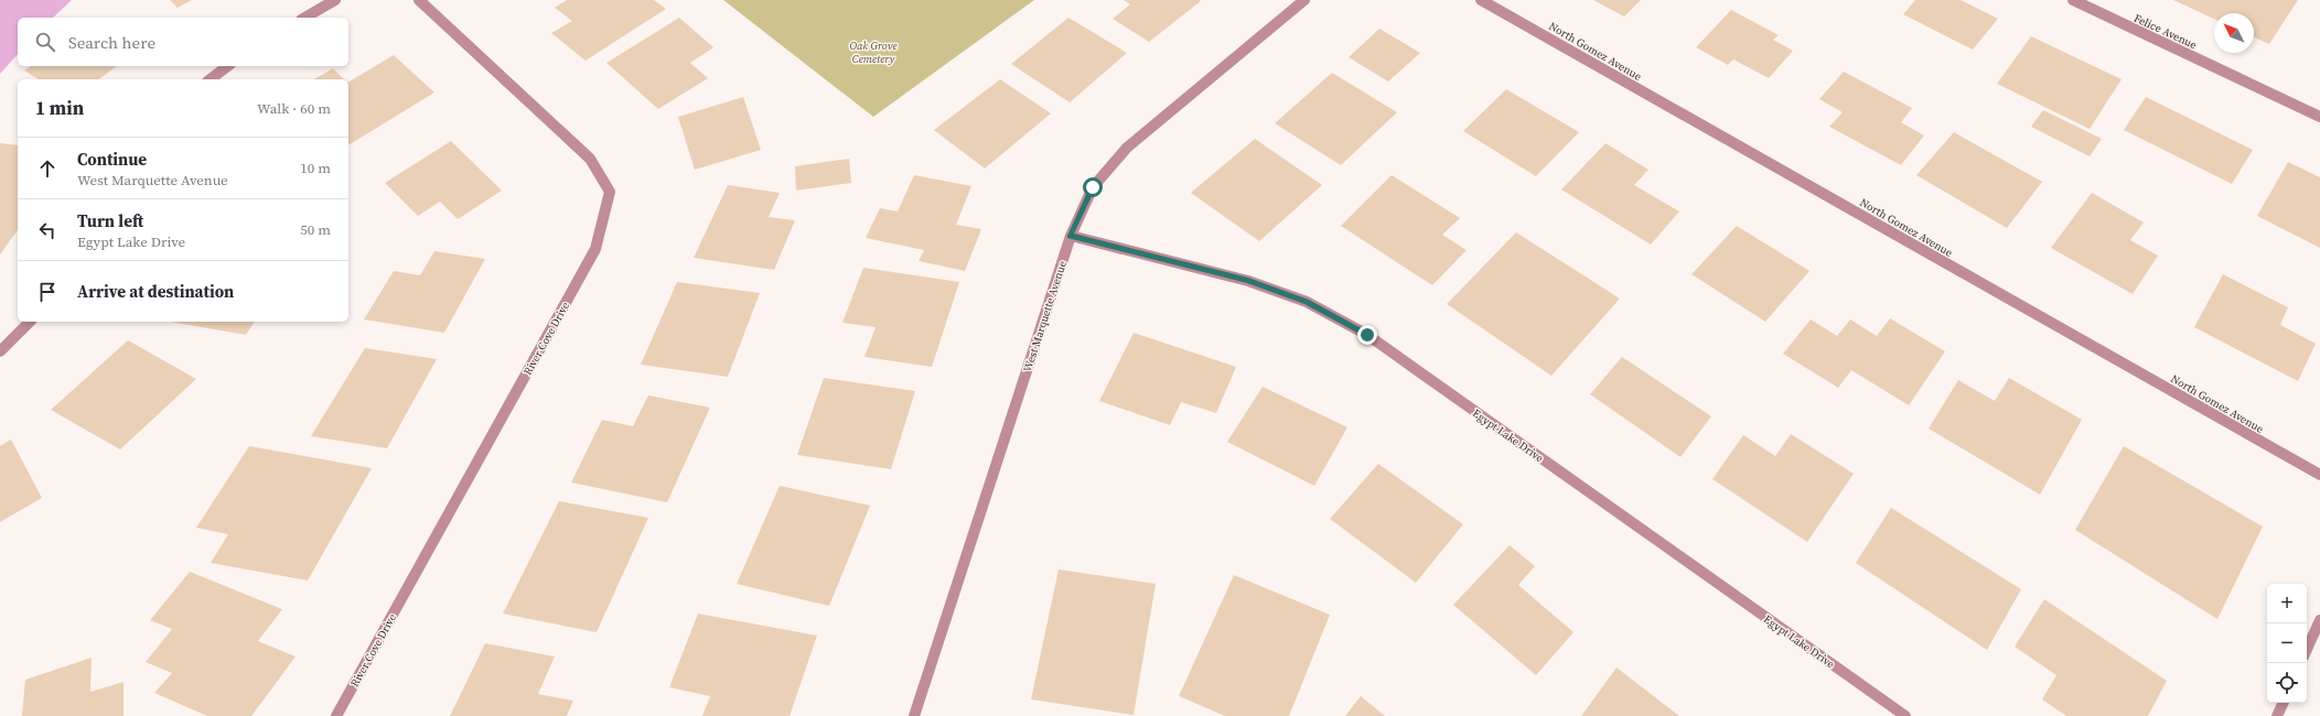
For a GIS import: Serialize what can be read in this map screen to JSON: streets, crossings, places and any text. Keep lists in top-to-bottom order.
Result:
{
  "streets": {
    "street": [
      "Felice Avenue",
      "North Gomez Avenue",
      "West Marquette Avenue",
      "River Cove Drive",
      "Egypt Lake Drive"
    ]
  },
  "crossings": [
    ["West Marquette Avenue", "Egypt Lake Drive"]
  ],
  "parks": ["Oak Grove Cemetery"],
  "north": "top left",
  "page": {
    "search": "Search here",
    "heading": ["1 min", "Walk · 60 m"],
    "list": [
      ["Continue", "West Marquette Avenue", "10 m"],
      ["Turn left", "Egypt Lake Drive", "50 m"],
      "Arrive at destination"
    ],
    "map_buttons": ["+", "−"]
  }
}
